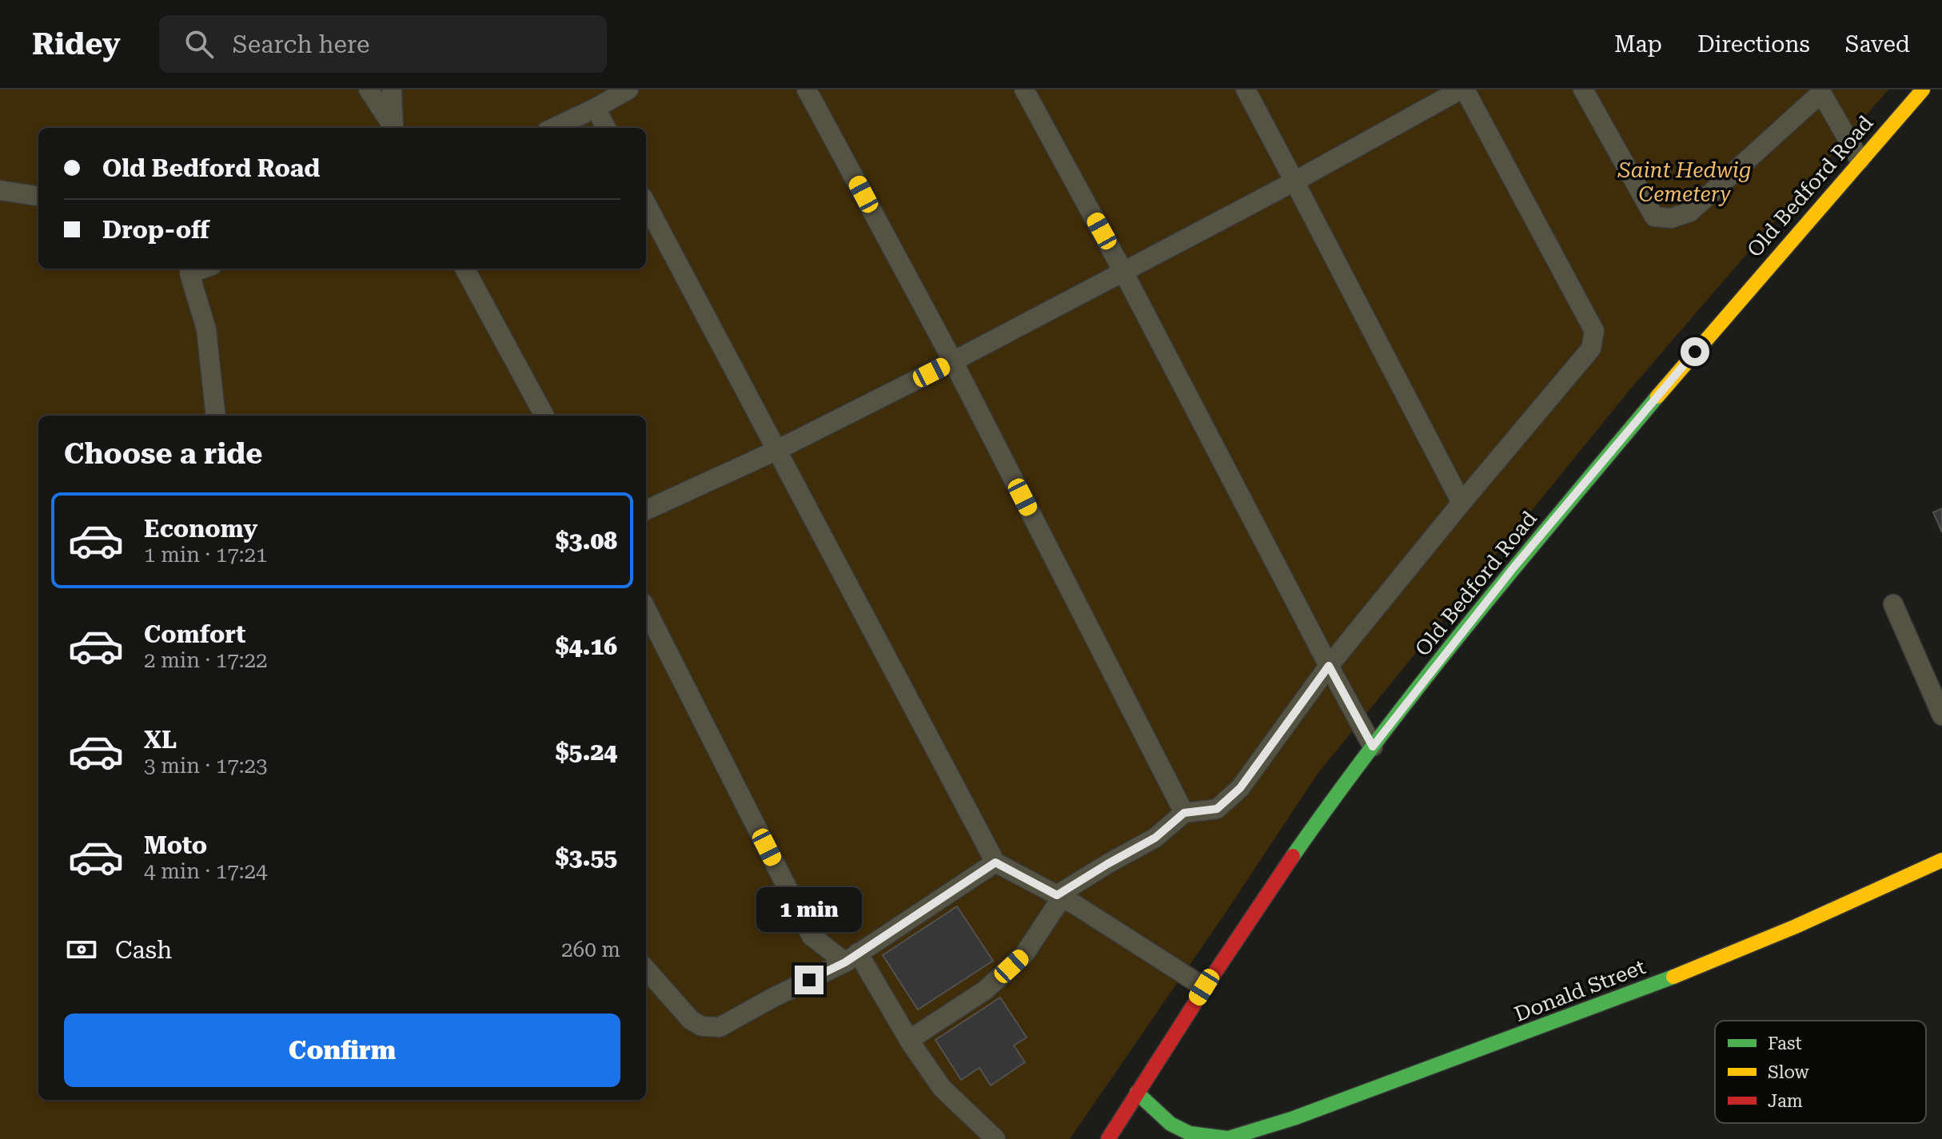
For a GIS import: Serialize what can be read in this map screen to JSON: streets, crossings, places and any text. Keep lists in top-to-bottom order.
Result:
{
  "streets": {
    "street": ["Old Bedford Road", "Donald Street"]
  },
  "parks": ["Saint Hedwig Cemetery"],
  "legend": ["Fast", "Slow", "Jam"],
  "page": {
    "header": "Ridey",
    "search": "Search here",
    "nav": ["Map", "Directions", "Saved"],
    "banner": ["Old Bedford Road", "Drop-off"],
    "heading": "Choose a ride",
    "list": [
      {
        "name": "Economy",
        "note": "1 min · 17:21",
        "value": "$3.08"
      },
      {
        "name": "Comfort",
        "note": "2 min · 17:22",
        "value": "$4.16"
      },
      {
        "name": "XL",
        "note": "3 min · 17:23",
        "value": "$5.24"
      },
      {
        "name": "Moto",
        "note": "4 min · 17:24",
        "value": "$3.55"
      }
    ],
    "bubble": "1 min",
    "pay": ["Cash", "260 m"],
    "buttons": "Confirm"
  }
}
